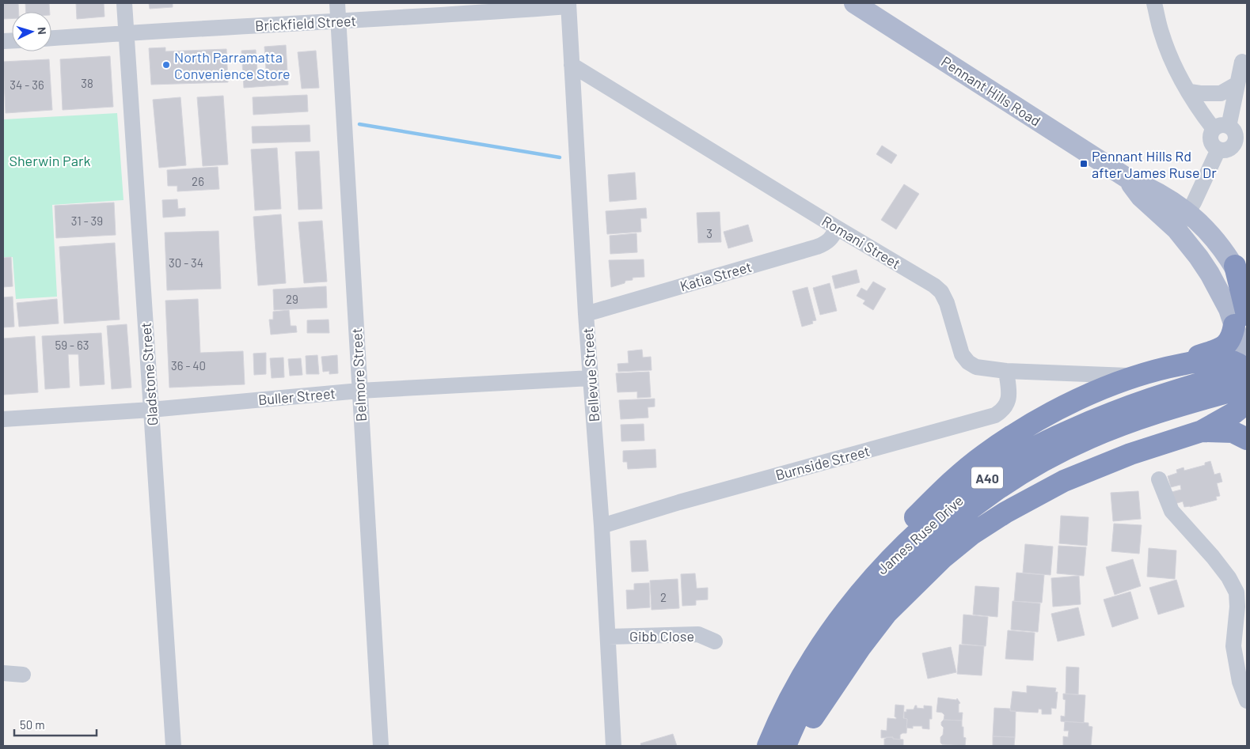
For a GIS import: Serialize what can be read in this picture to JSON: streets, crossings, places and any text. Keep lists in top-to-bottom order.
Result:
{
  "streets": {
    "highway": ["A40", "James Ruse Drive"],
    "main road": ["Pennant Hills Road"],
    "street": [
      "Brickfield Street",
      "Romani Street",
      "Katia Street",
      "Gladstone Street",
      "Belmore Street",
      "Bellevue Street",
      "Buller Street",
      "Burnside Street",
      "Gibb Close"
    ]
  },
  "crossings": [
    ["Brickfield Street", "Gladstone Street"],
    ["Brickfield Street", "Belmore Street"],
    ["Brickfield Street", "Bellevue Street"],
    ["Pennant Hills Road", "James Ruse Drive"],
    ["Romani Street", "Katia Street"],
    ["Romani Street", "Bellevue Street"],
    ["Romani Street", "Burnside Street"],
    ["Katia Street", "Bellevue Street"],
    ["Gladstone Street", "Buller Street"],
    ["Belmore Street", "Buller Street"],
    ["Bellevue Street", "Buller Street"],
    ["Bellevue Street", "Burnside Street"],
    ["Bellevue Street", "Gibb Close"]
  ],
  "parks": ["Sherwin Park"],
  "places": {
    "other": ["North Parramatta Convenience Store"],
    "transit": ["Pennant Hills Rd after James Ruse Dr"]
  },
  "house_numbers": [
    "38",
    "34 - 36",
    "26",
    "31 - 39",
    "3",
    "30 - 34",
    "29",
    "59 - 63",
    "36 - 40",
    "2"
  ],
  "scale_bar": "50 m",
  "north": "right"
}
